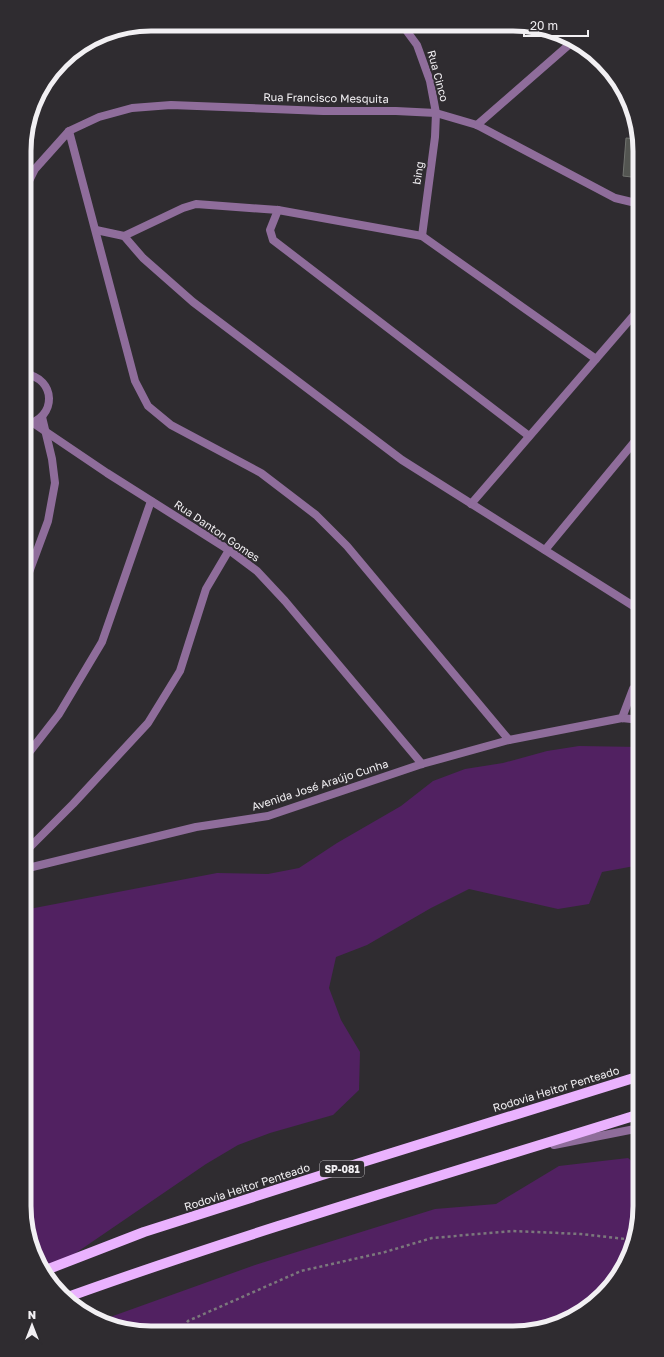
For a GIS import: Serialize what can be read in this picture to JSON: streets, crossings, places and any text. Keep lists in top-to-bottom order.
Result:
{
  "streets": {
    "main road": ["Rodovia Heitor Penteado", "SP-081"],
    "street": [
      "Rua Cinco",
      "Rua Francisco Mesquita",
      "bing",
      "Rua Danton Gomes",
      "Avenida José Araújo Cunha"
    ]
  },
  "crossings": [
    ["Rua Cinco", "Rua Francisco Mesquita"],
    ["Rua Cinco", "bing"],
    ["Rua Francisco Mesquita", "bing"],
    ["Rua Danton Gomes", "Avenida José Araújo Cunha"]
  ],
  "scale_bar": "20 m",
  "north": "top"
}
